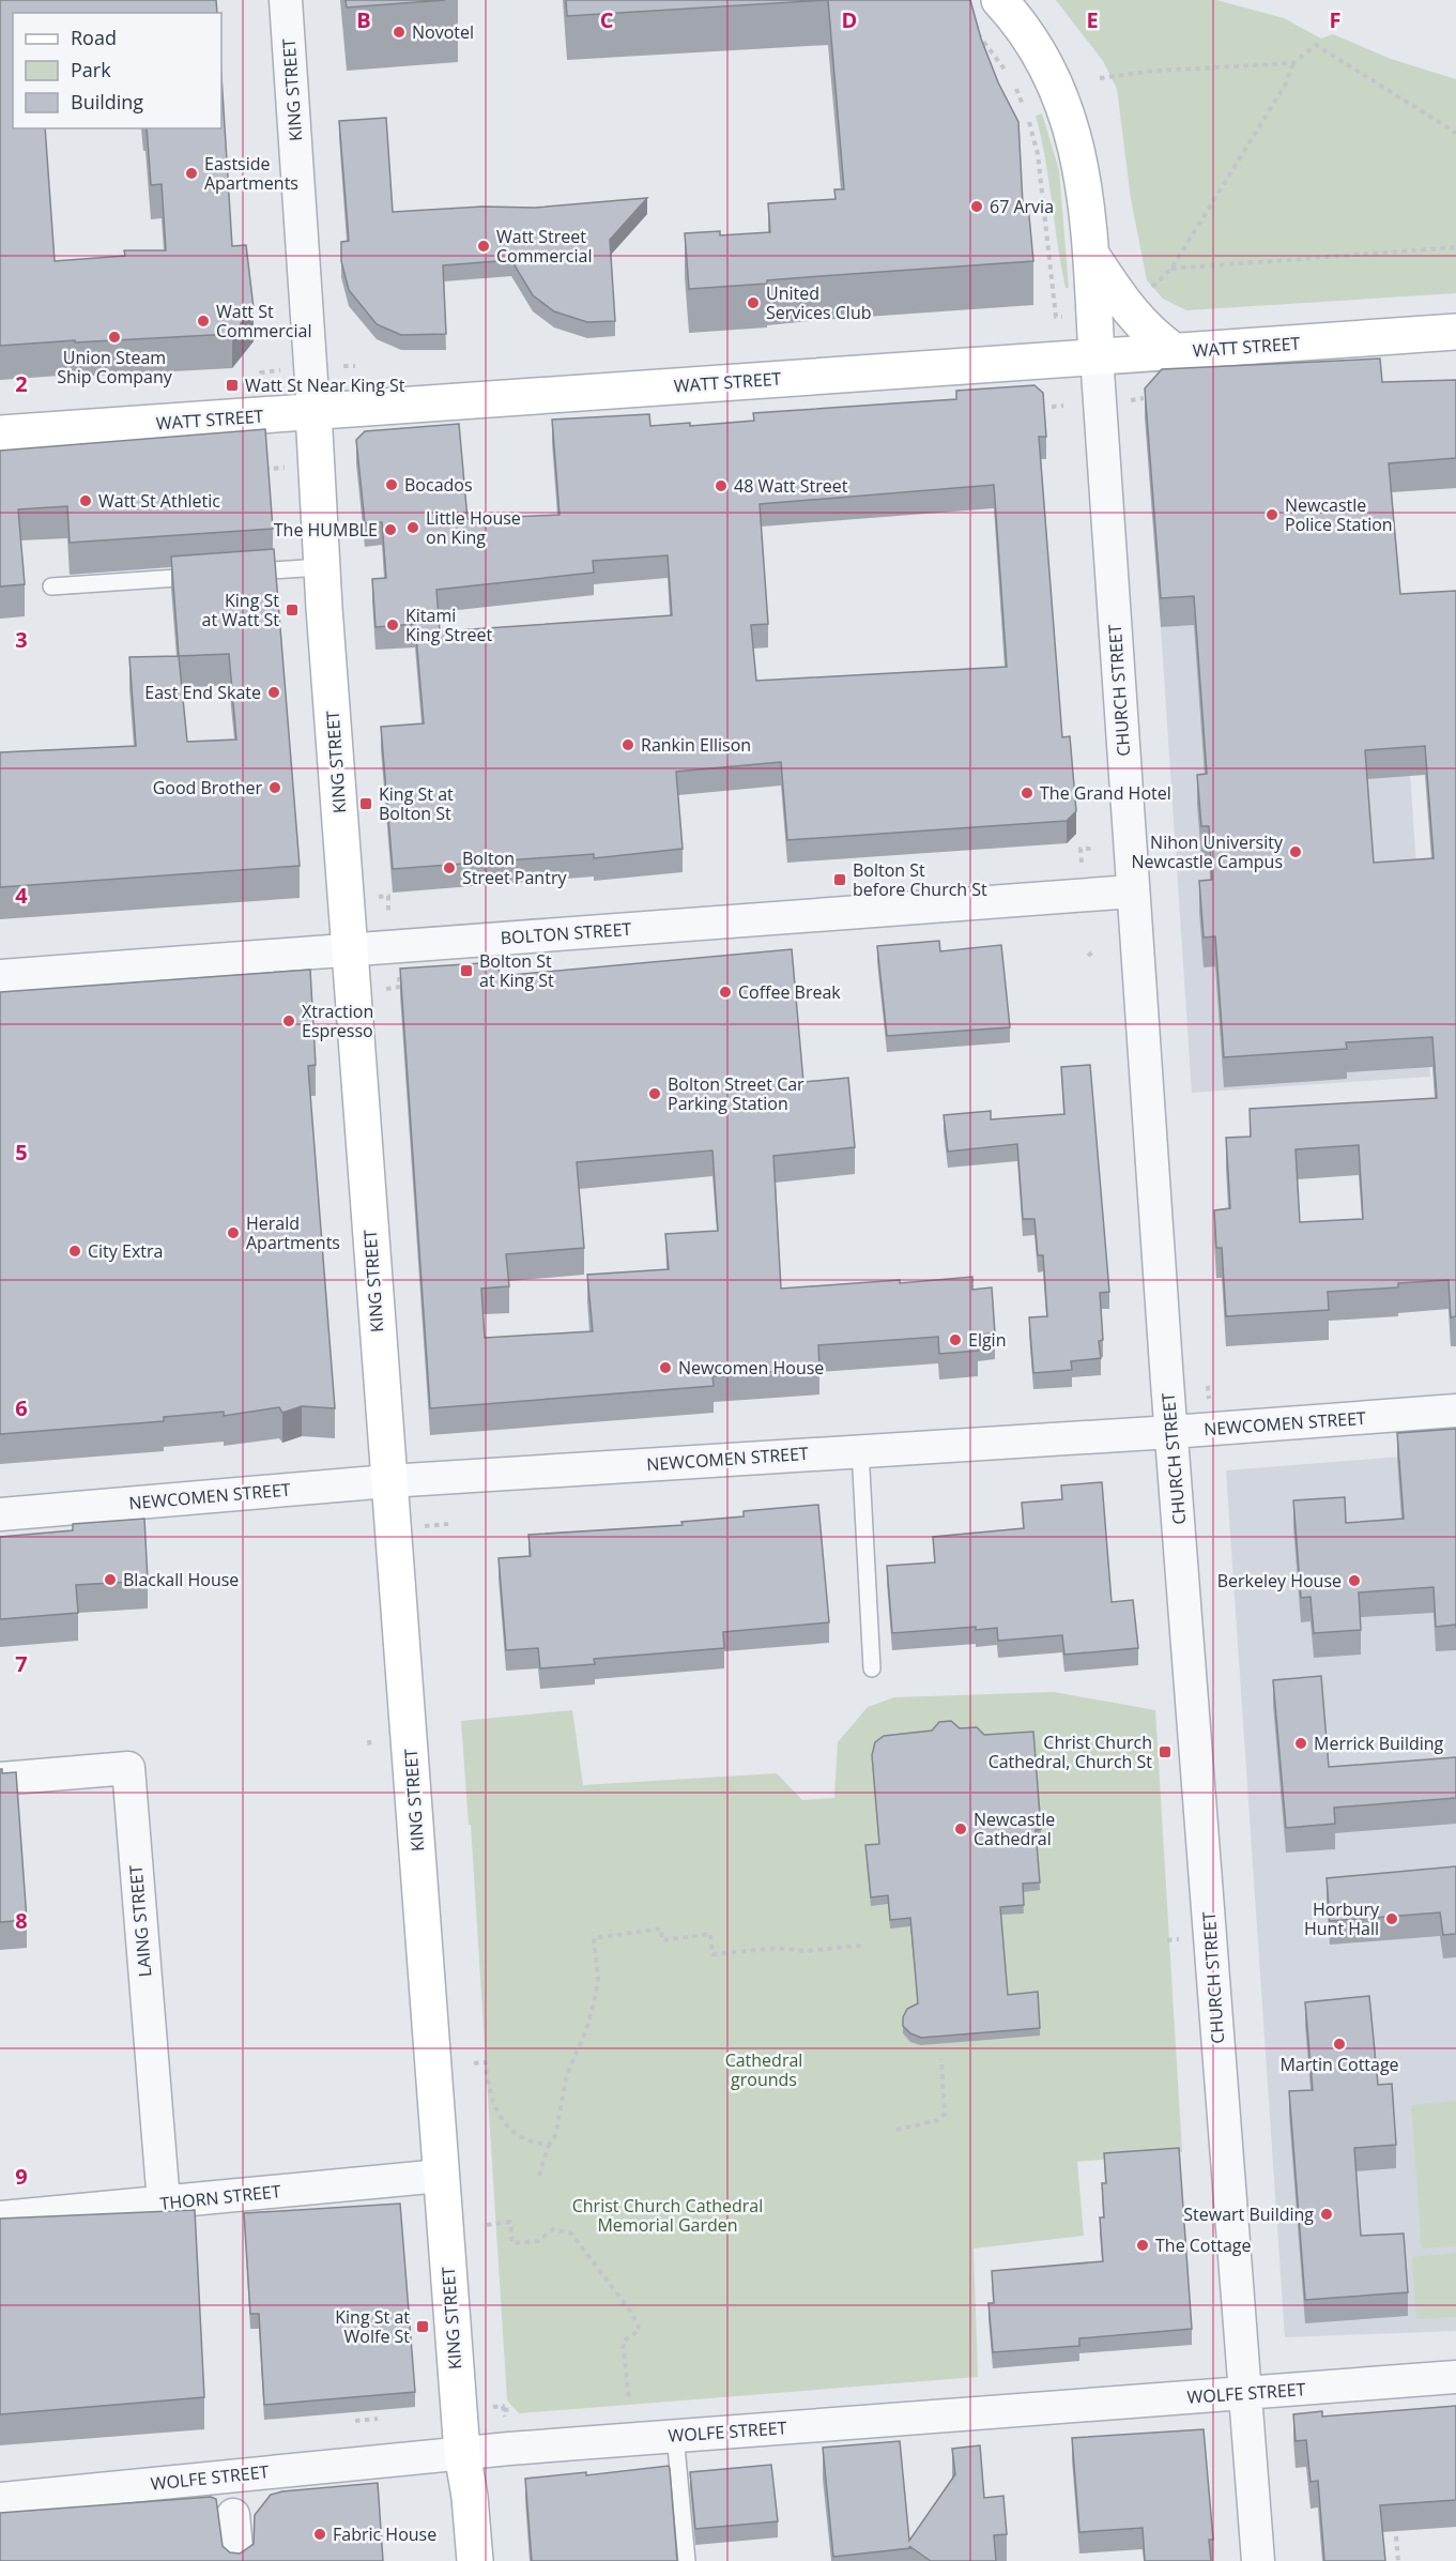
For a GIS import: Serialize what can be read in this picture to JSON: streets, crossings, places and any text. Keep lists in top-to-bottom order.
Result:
{
  "streets": {
    "main road": ["KING STREET", "WATT STREET"],
    "street": [
      "CHURCH STREET",
      "BOLTON STREET",
      "NEWCOMEN STREET",
      "LAING STREET",
      "THORN STREET",
      "WOLFE STREET"
    ]
  },
  "crossings": [
    ["KING STREET", "WATT STREET"],
    ["KING STREET", "BOLTON STREET"],
    ["KING STREET", "NEWCOMEN STREET"],
    ["KING STREET", "THORN STREET"],
    ["KING STREET", "WOLFE STREET"],
    ["WATT STREET", "CHURCH STREET"],
    ["CHURCH STREET", "BOLTON STREET"],
    ["CHURCH STREET", "NEWCOMEN STREET"],
    ["CHURCH STREET", "WOLFE STREET"],
    ["LAING STREET", "THORN STREET"]
  ],
  "parks": ["Cathedral grounds", "Christ Church Cathedral Memorial Garden"],
  "places": {
    "other": [
      "Novotel",
      "Eastside Apartments",
      "67 Arvia",
      "Watt Street Commercial",
      "United Services Club",
      "Watt St Commercial",
      "Union Steam Ship Company",
      "Bocados",
      "48 Watt Street",
      "Watt St Athletic",
      "Newcastle Police Station",
      "Little House on King",
      "The HUMBLE",
      "Kitami King Street",
      "East End Skate",
      "Rankin Ellison",
      "Good Brother",
      "The Grand Hotel",
      "Nihon University Newcastle Campus",
      "Bolton Street Pantry",
      "Coffee Break",
      "Xtraction Espresso",
      "Bolton Street Car Parking Station",
      "Herald Apartments",
      "City Extra",
      "Elgin",
      "Newcomen House",
      "Blackall House",
      "Berkeley House",
      "Merrick Building",
      "Newcastle Cathedral",
      "Horbury Hunt Hall",
      "Martin Cottage",
      "Stewart Building",
      "The Cottage",
      "Fabric House"
    ],
    "transit": [
      "Watt St Near King St",
      "King St at Watt St",
      "King St at Bolton St",
      "Bolton St before Church St",
      "Bolton St at King St",
      "Christ Church Cathedral, Church St",
      "King St at Wolfe St"
    ]
  },
  "legend": ["Road", "Park", "Building"],
  "grid": {
    "columns": [
      "B",
      "C",
      "D",
      "E",
      "F"
    ],
    "rows": [
      "2",
      "3",
      "4",
      "5",
      "6",
      "7",
      "8",
      "9"
    ]
  }
}
